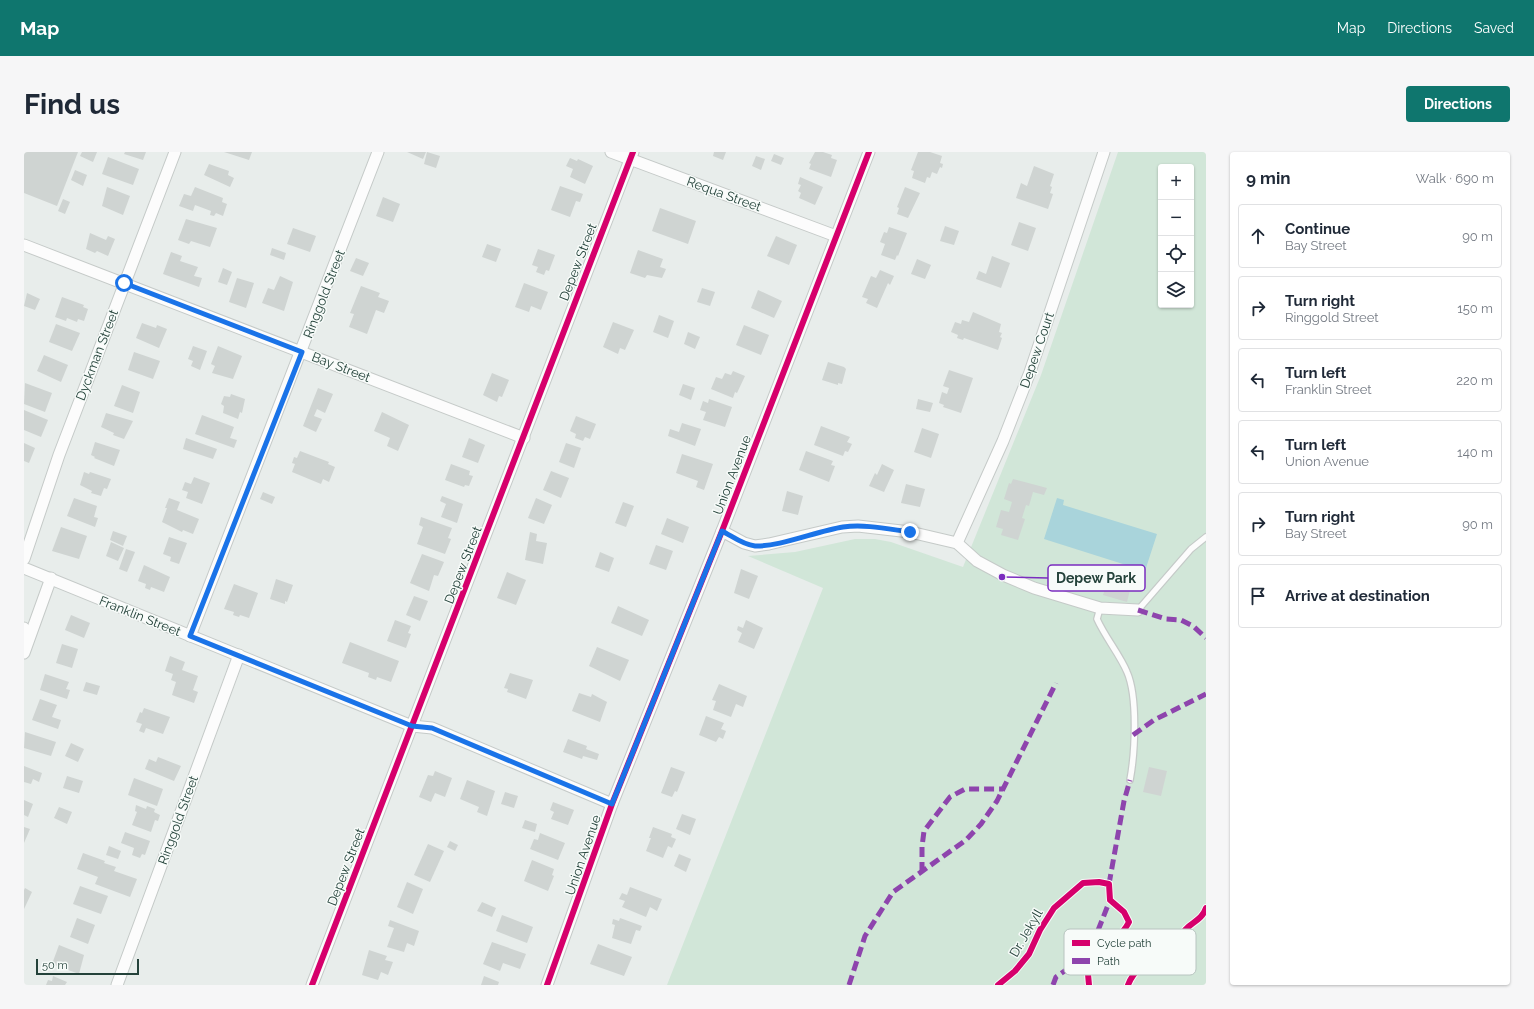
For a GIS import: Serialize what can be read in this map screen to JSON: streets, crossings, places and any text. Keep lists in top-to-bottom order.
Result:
{
  "streets": {
    "street": [
      "Requa Street",
      "Depew Street",
      "Ringgold Street",
      "Depew Court",
      "Dyckman Street",
      "Bay Street",
      "Union Avenue",
      "Franklin Street"
    ],
    "cycle path": ["Dr. Jekyll"]
  },
  "crossings": [
    ["Requa Street", "Depew Street"],
    ["Requa Street", "Union Avenue"],
    ["Depew Street", "Bay Street"],
    ["Depew Street", "Franklin Street"],
    ["Ringgold Street", "Bay Street"],
    ["Ringgold Street", "Franklin Street"],
    ["Dyckman Street", "Bay Street"],
    ["Union Avenue", "Franklin Street"]
  ],
  "places": ["Depew Park"],
  "legend": ["Cycle path", "Path"],
  "scale_bar": "50 m",
  "page": {
    "header": "Map",
    "nav": ["Map", "Directions", "Saved"],
    "buttons": "Directions",
    "title": "Find us",
    "heading": ["9 min", "Walk · 690 m"],
    "map_buttons": ["+", "−"],
    "list": [
      ["Continue", "Bay Street", "90 m"],
      ["Turn right", "Ringgold Street", "150 m"],
      ["Turn left", "Franklin Street", "220 m"],
      ["Turn left", "Union Avenue", "140 m"],
      ["Turn right", "Bay Street", "90 m"],
      "Arrive at destination"
    ],
    "scale": "50 m"
  }
}
